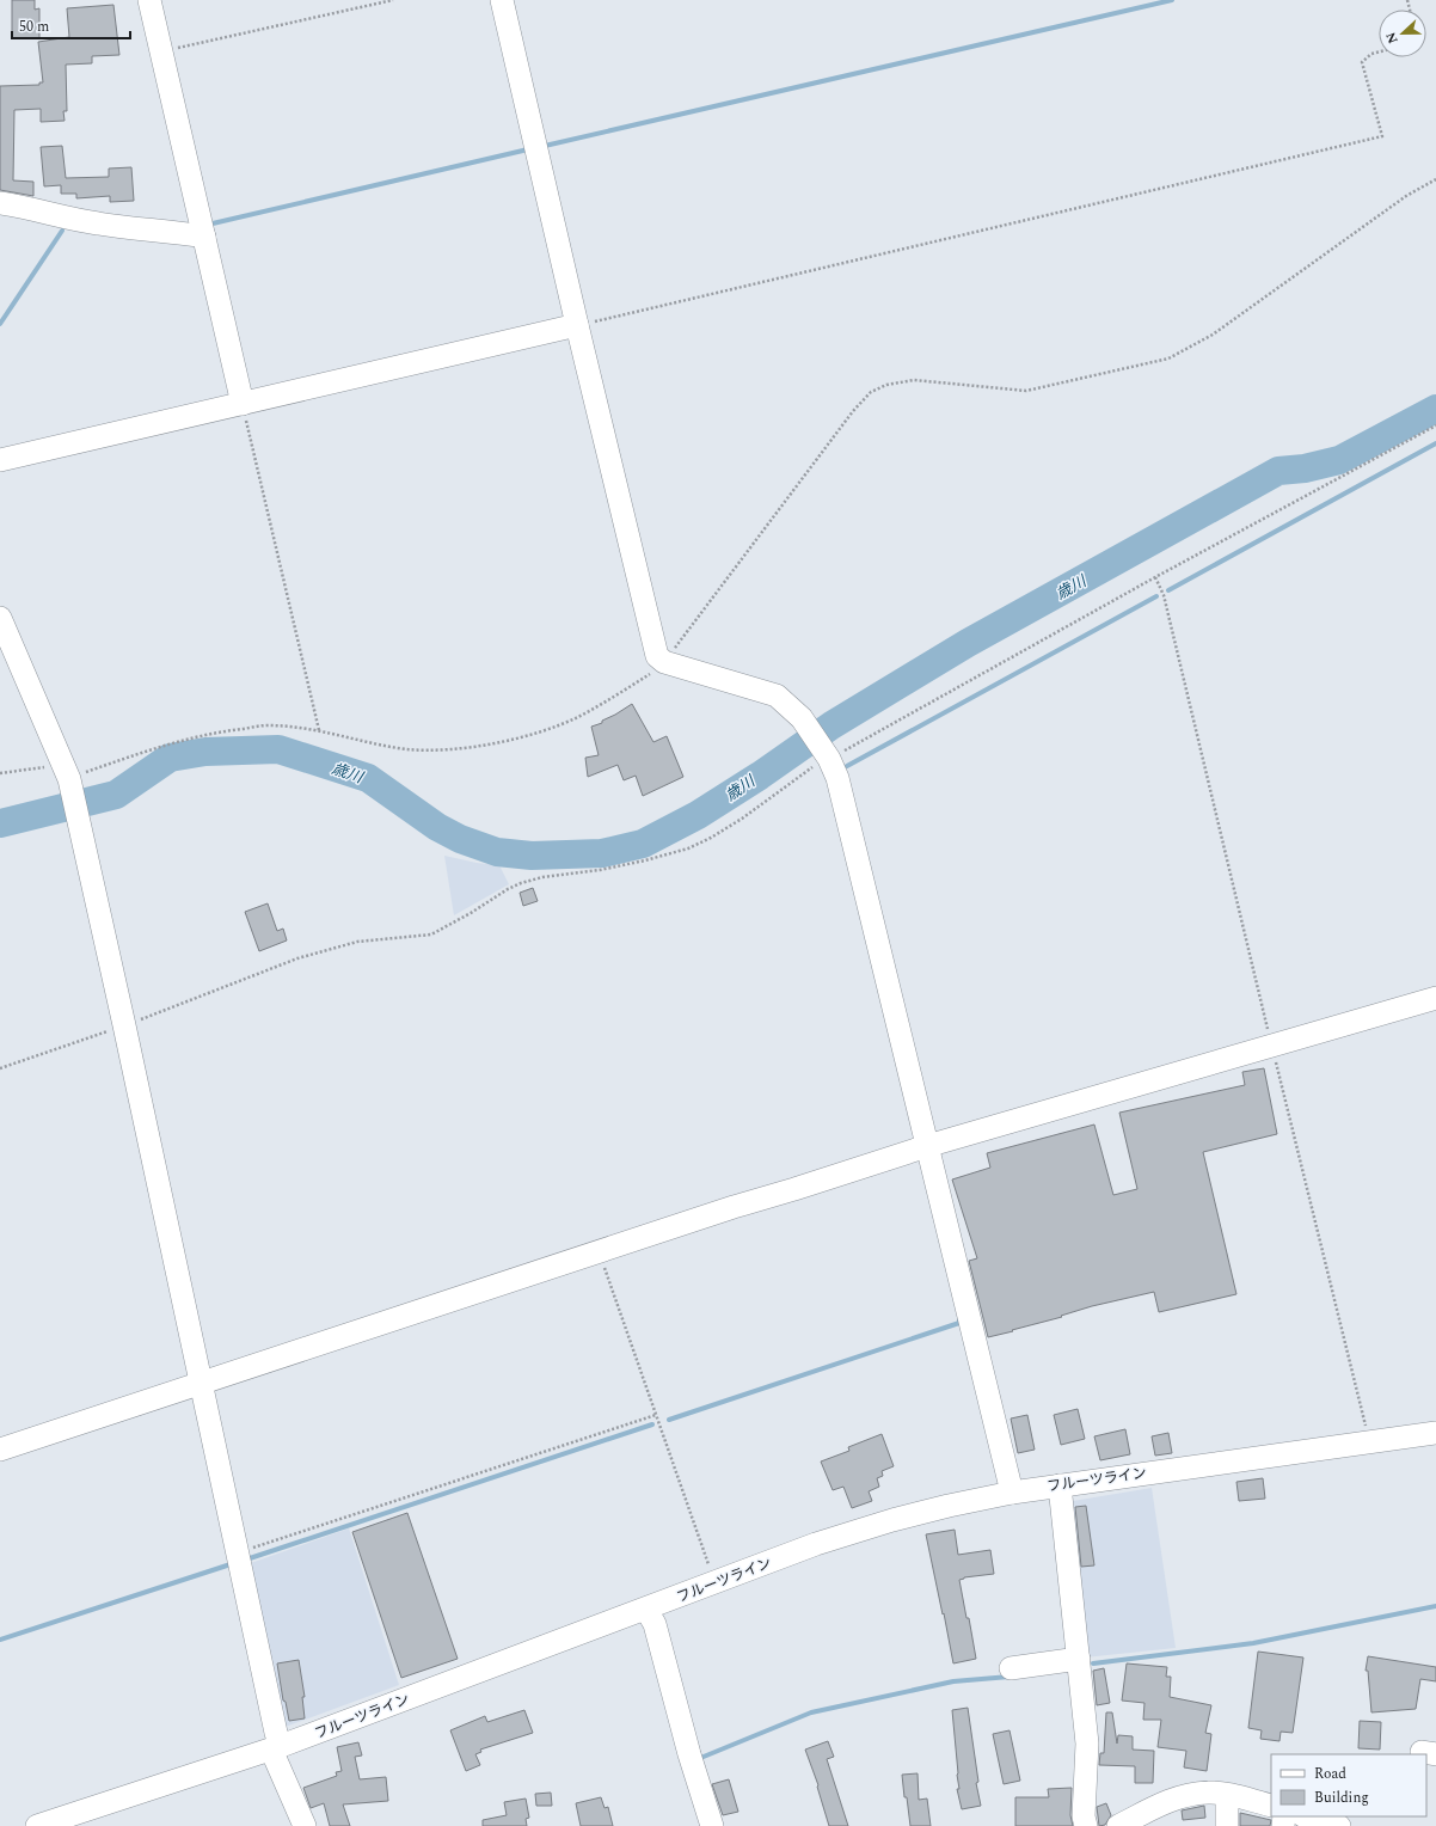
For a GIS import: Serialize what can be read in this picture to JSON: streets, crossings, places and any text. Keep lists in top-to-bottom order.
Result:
{
  "streets": {
    "street": ["フルーツライン"]
  },
  "water": ["歳川"],
  "legend": ["Road", "Building"],
  "scale_bar": "50 m",
  "north": "left"
}
